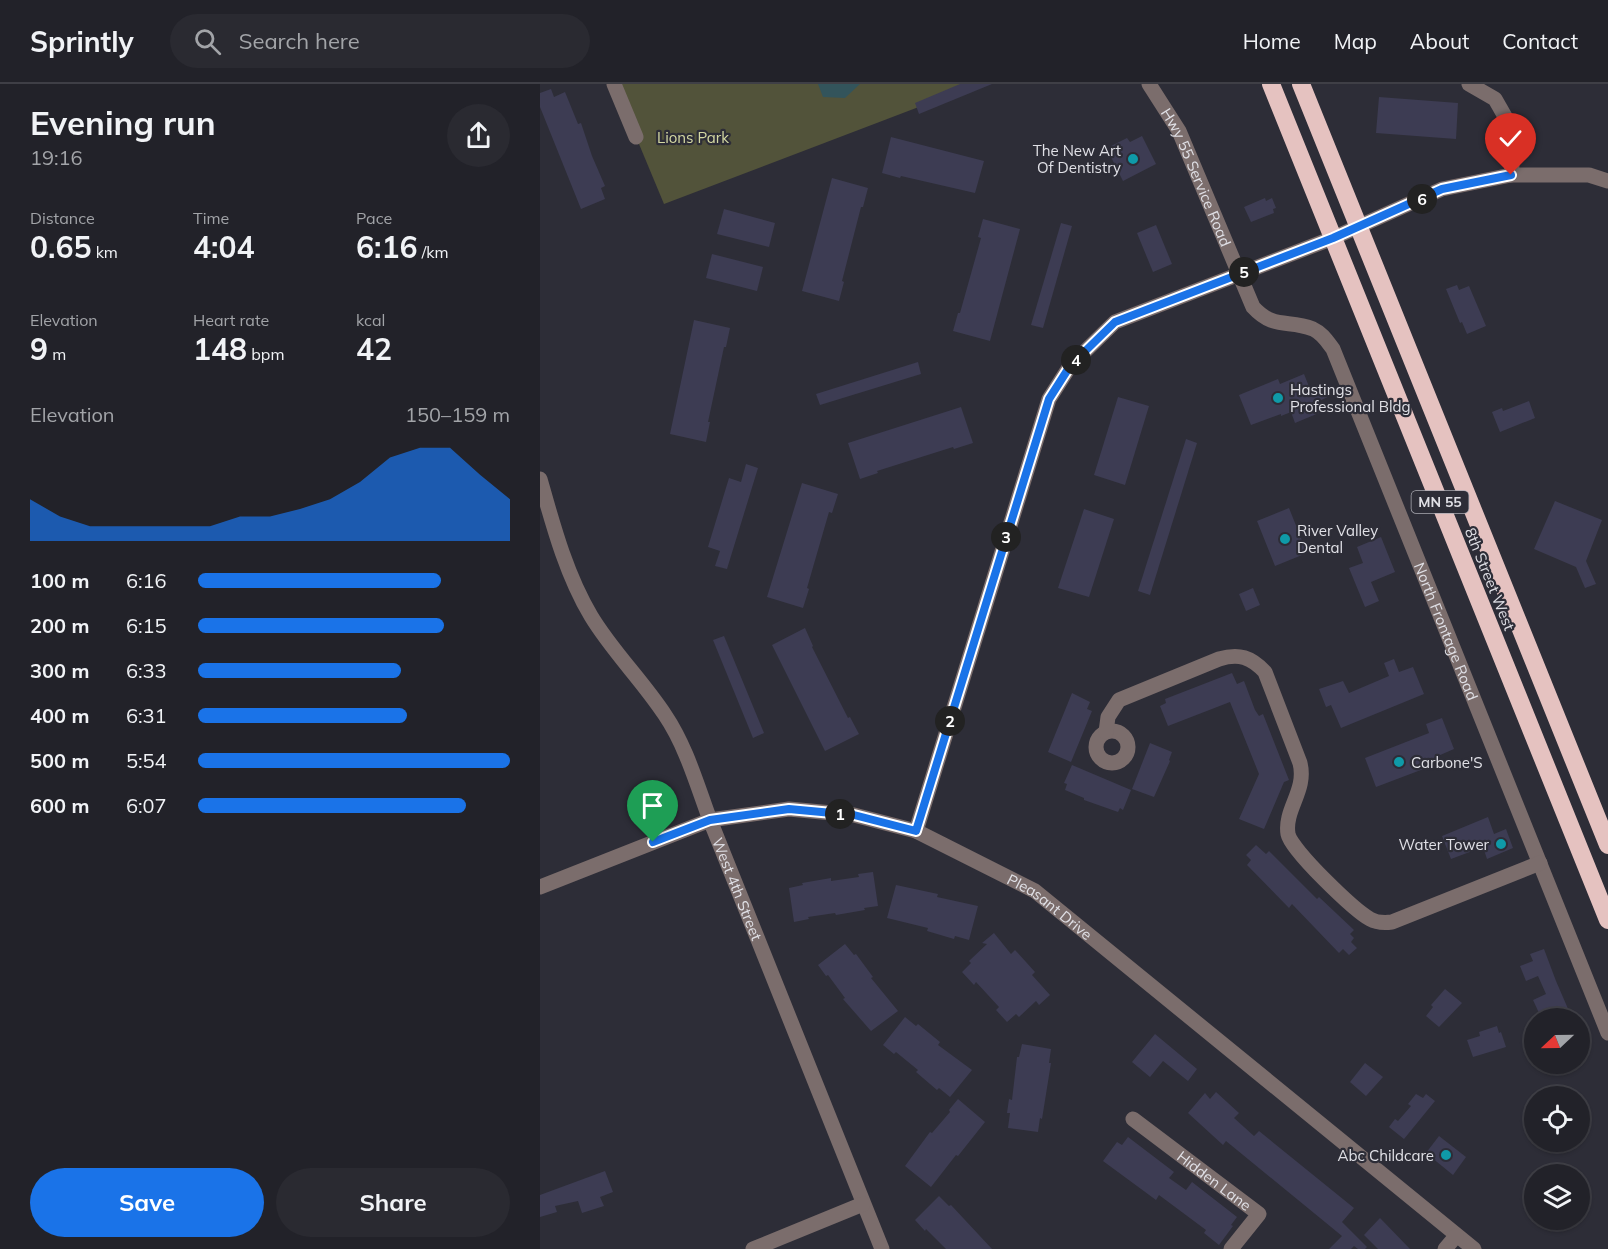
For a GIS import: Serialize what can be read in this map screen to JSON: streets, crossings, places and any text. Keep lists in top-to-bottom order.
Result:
{
  "streets": {
    "highway": ["MN 55", "8th Street West"],
    "street": [
      "Hwy 55 Service Road",
      "North Frontage Road",
      "West 4th Street",
      "Pleasant Drive",
      "Hidden Lane"
    ]
  },
  "crossings": [
    ["Hwy 55 Service Road", "North Frontage Road"],
    ["West 4th Street", "Pleasant Drive"]
  ],
  "parks": ["Lions Park"],
  "places": [
    "The New Art Of Dentistry",
    "Hastings Professional Bldg",
    "River Valley Dental",
    "Carbone'S",
    "Water Tower",
    "Abc Childcare"
  ],
  "north": "left",
  "page": {
    "header": "Sprintly",
    "search": "Search here",
    "nav": [
      "Home",
      "Map",
      "About",
      "Contact"
    ],
    "heading": ["Evening run", "19:16"],
    "pins": [
      "6",
      "5",
      "4",
      "3",
      "2",
      "1"
    ],
    "stats": [
      ["Distance", "0.65 km"],
      ["Time", "4:04"],
      ["Pace", "6:16 /km"],
      ["Elevation", "9 m"],
      ["Heart rate", "148 bpm"],
      ["kcal", "42"]
    ],
    "chart": ["Elevation", "150–159 m"],
    "list": [
      {
        "name": "100 m",
        "note": "6:16"
      },
      {
        "name": "200 m",
        "note": "6:15"
      },
      {
        "name": "300 m",
        "note": "6:33"
      },
      {
        "name": "400 m",
        "note": "6:31"
      },
      {
        "name": "500 m",
        "note": "5:54"
      },
      {
        "name": "600 m",
        "note": "6:07"
      }
    ],
    "buttons": ["Save", "Share"]
  }
}
